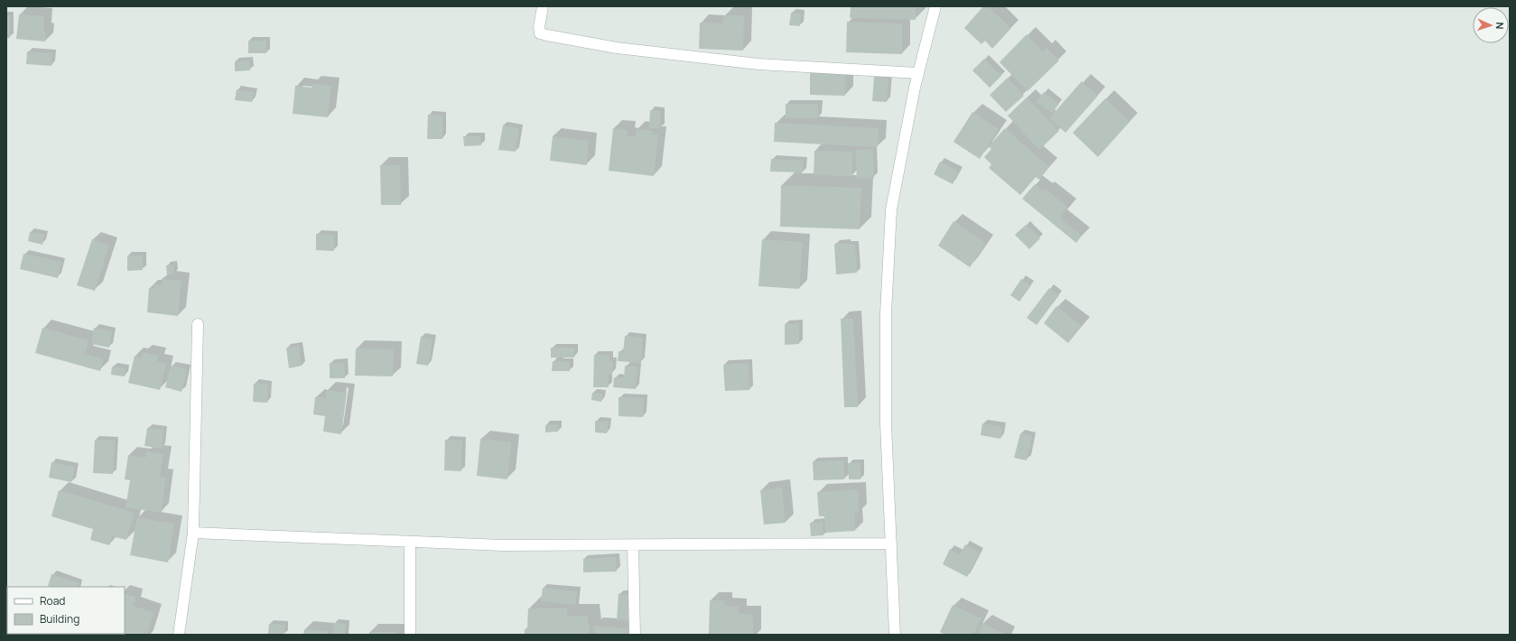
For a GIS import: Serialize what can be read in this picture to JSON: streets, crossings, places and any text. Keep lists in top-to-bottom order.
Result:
{
  "legend": ["Road", "Building"],
  "north": "right"
}
